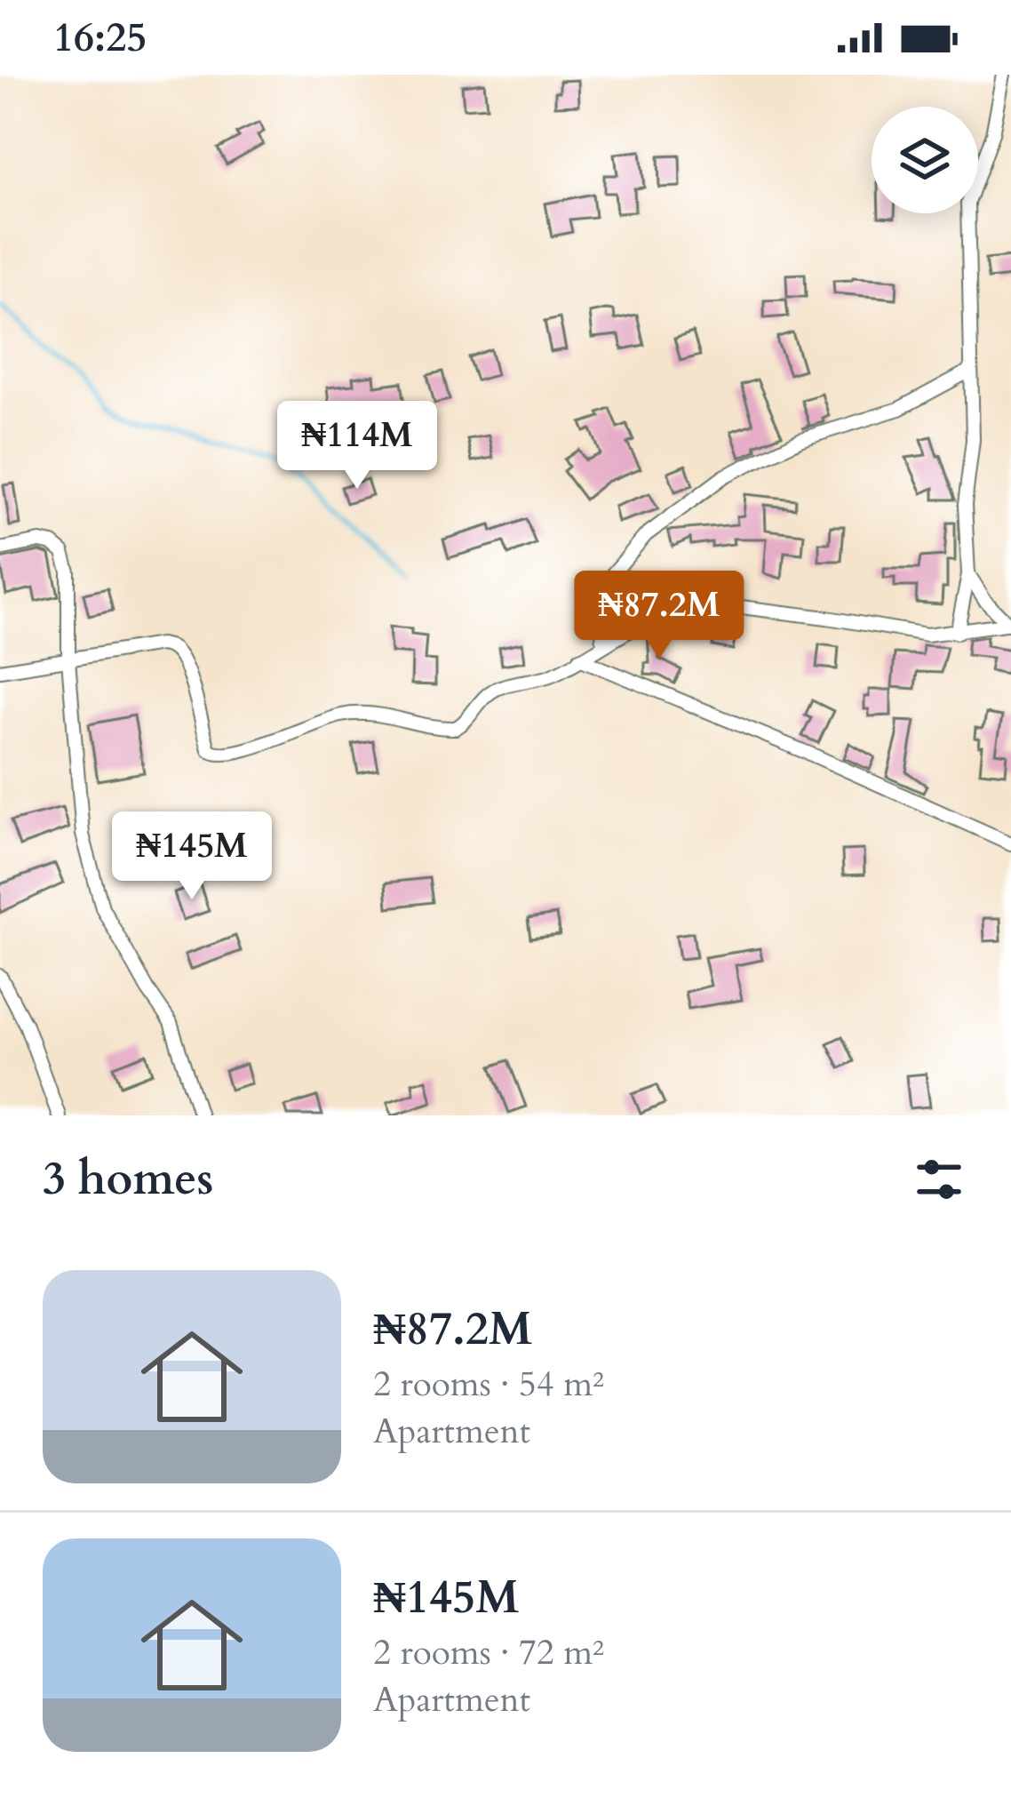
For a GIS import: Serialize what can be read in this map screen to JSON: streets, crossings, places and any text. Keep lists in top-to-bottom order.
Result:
{
  "page": {
    "status": "16:25",
    "price": ["₦114M", "₦87.2M", "₦145M"],
    "heading": "3 homes",
    "list": [
      {
        "name": "₦87.2M",
        "note": "2 rooms · 54 m² · Apartment"
      },
      {
        "name": "₦145M",
        "note": "2 rooms · 72 m² · Apartment"
      }
    ]
  }
}
